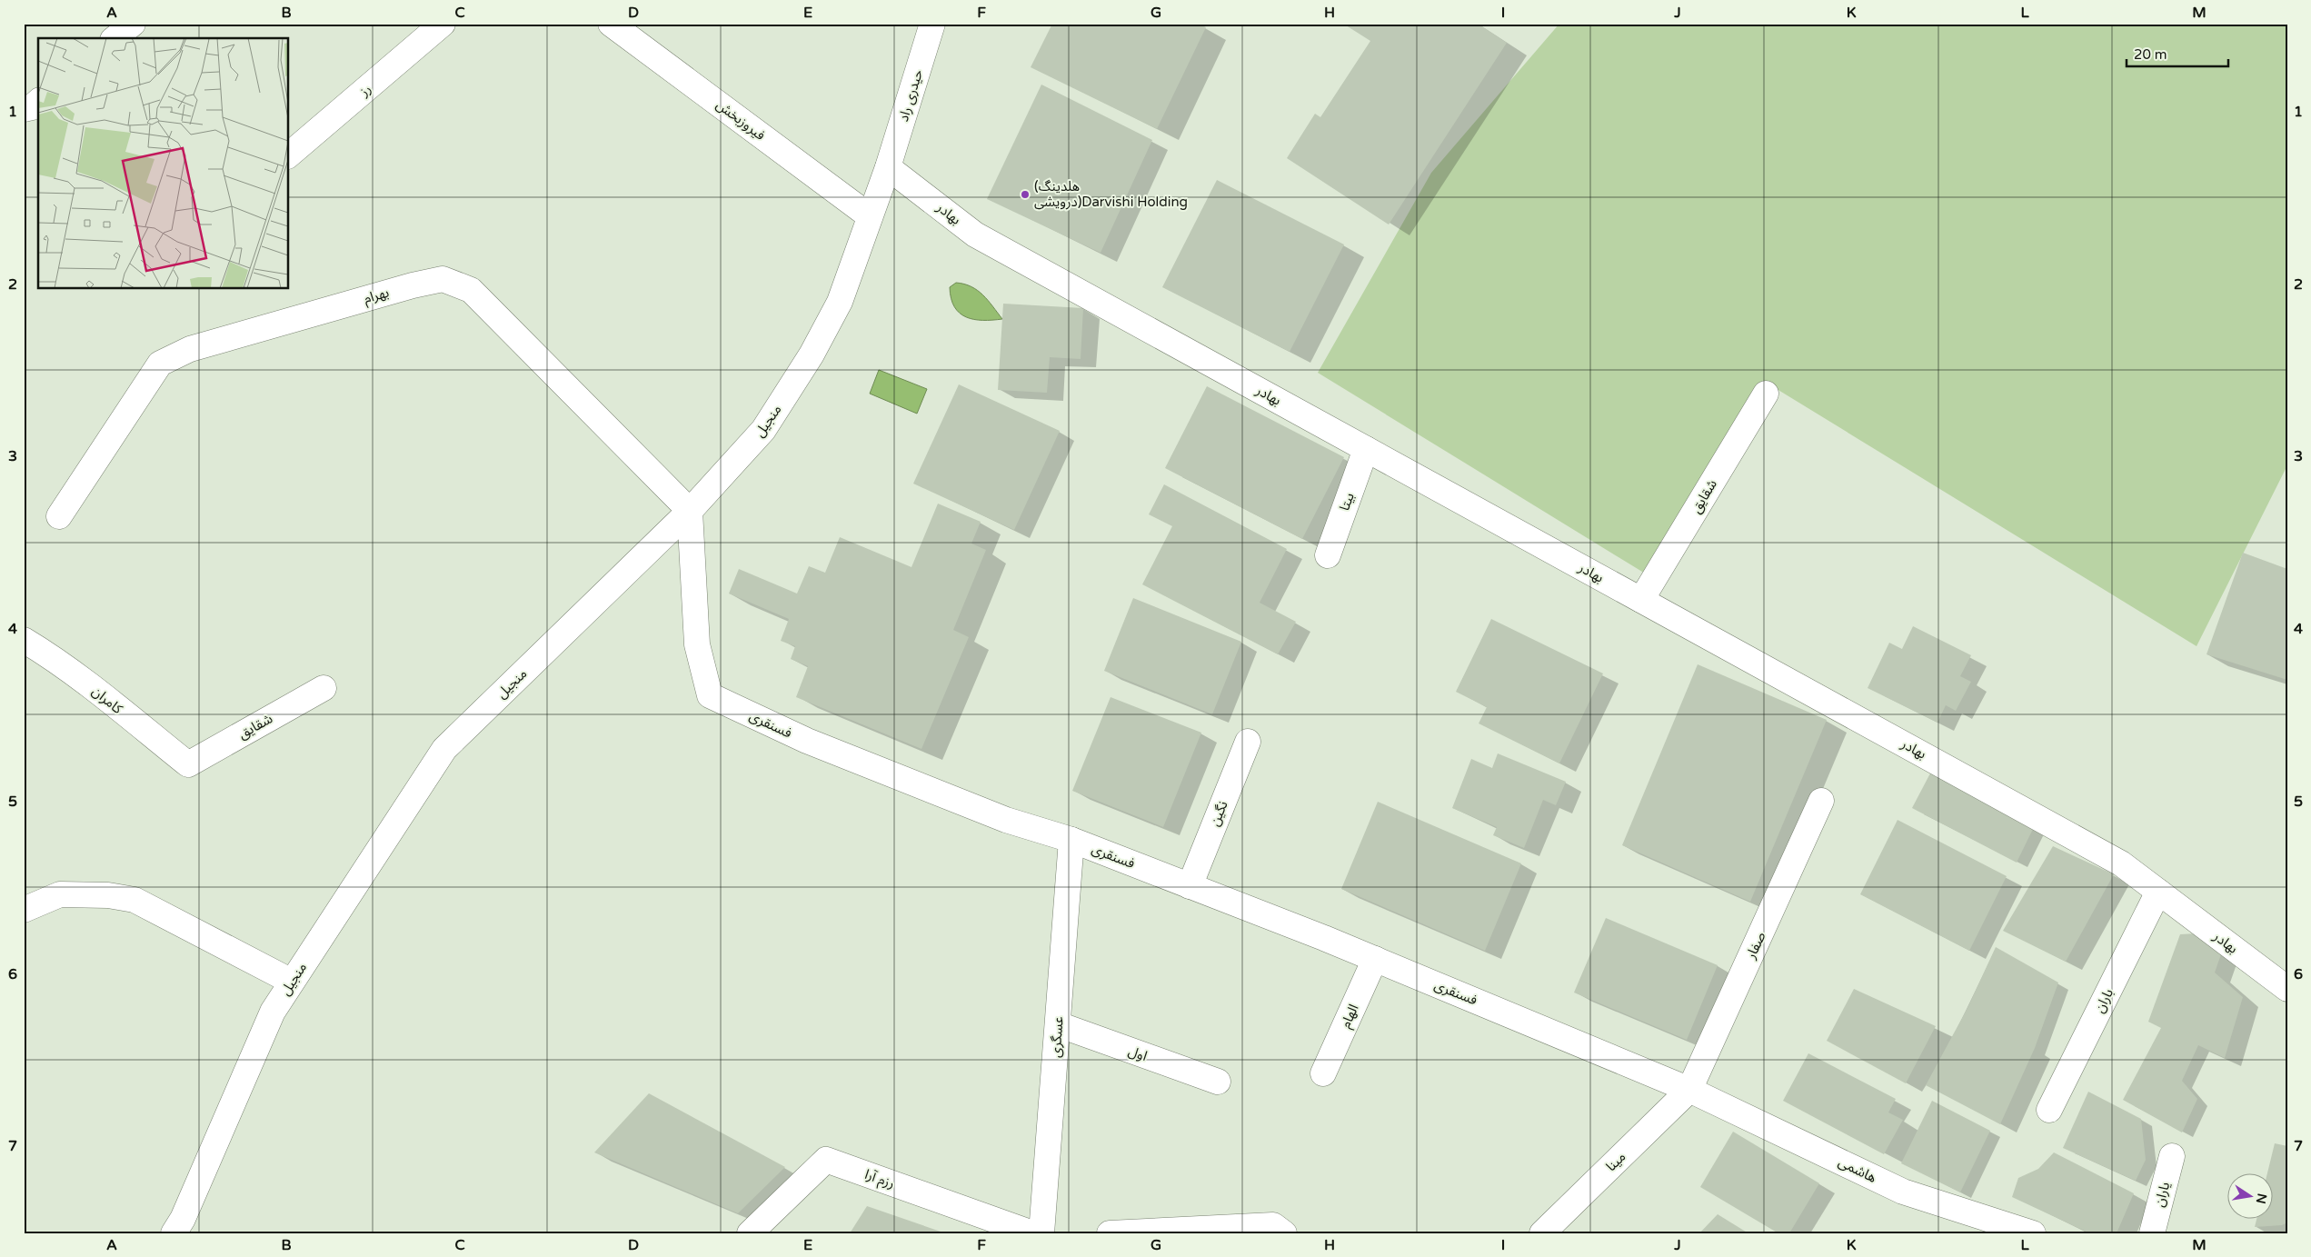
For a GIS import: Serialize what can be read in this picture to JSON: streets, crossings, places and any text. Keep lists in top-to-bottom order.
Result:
{
  "streets": {
    "street": [
      "رز",
      "حیدری راد",
      "فیروزبخش",
      "بهادر",
      "بهرام",
      "منجیل",
      "شقایق",
      "بیتا",
      "کامران",
      "فسنقری",
      "نگین",
      "صفار",
      "باران",
      "الهام",
      "عسگری",
      "اول",
      "مینا",
      "هاشمی",
      "رزم آرا",
      "یاران"
    ]
  },
  "crossings": [
    ["حیدری راد", "بهادر"],
    ["حیدری راد", "منجیل"],
    ["فیروزبخش", "منجیل"],
    ["بهادر", "منجیل"],
    ["بهادر", "شقایق"],
    ["بهادر", "بیتا"],
    ["بهادر", "باران"],
    ["بهرام", "منجیل"],
    ["بهرام", "فسنقری"],
    ["منجیل", "فسنقری"],
    ["شقایق", "کامران"],
    ["فسنقری", "نگین"],
    ["فسنقری", "صفار"],
    ["فسنقری", "الهام"],
    ["فسنقری", "عسگری"],
    ["فسنقری", "مینا"],
    ["فسنقری", "هاشمی"],
    ["صفار", "مینا"],
    ["صفار", "هاشمی"],
    ["عسگری", "اول"],
    ["مینا", "هاشمی"]
  ],
  "places": ["(هلدینگ درویشی)Darvishi Holding"],
  "scale_bar": "20 m",
  "north": "right",
  "grid": {
    "columns": [
      "A",
      "B",
      "C",
      "D",
      "E",
      "F",
      "G",
      "H",
      "I",
      "J",
      "K",
      "L",
      "M"
    ],
    "rows": [
      "1",
      "2",
      "3",
      "4",
      "5",
      "6",
      "7"
    ]
  }
}
